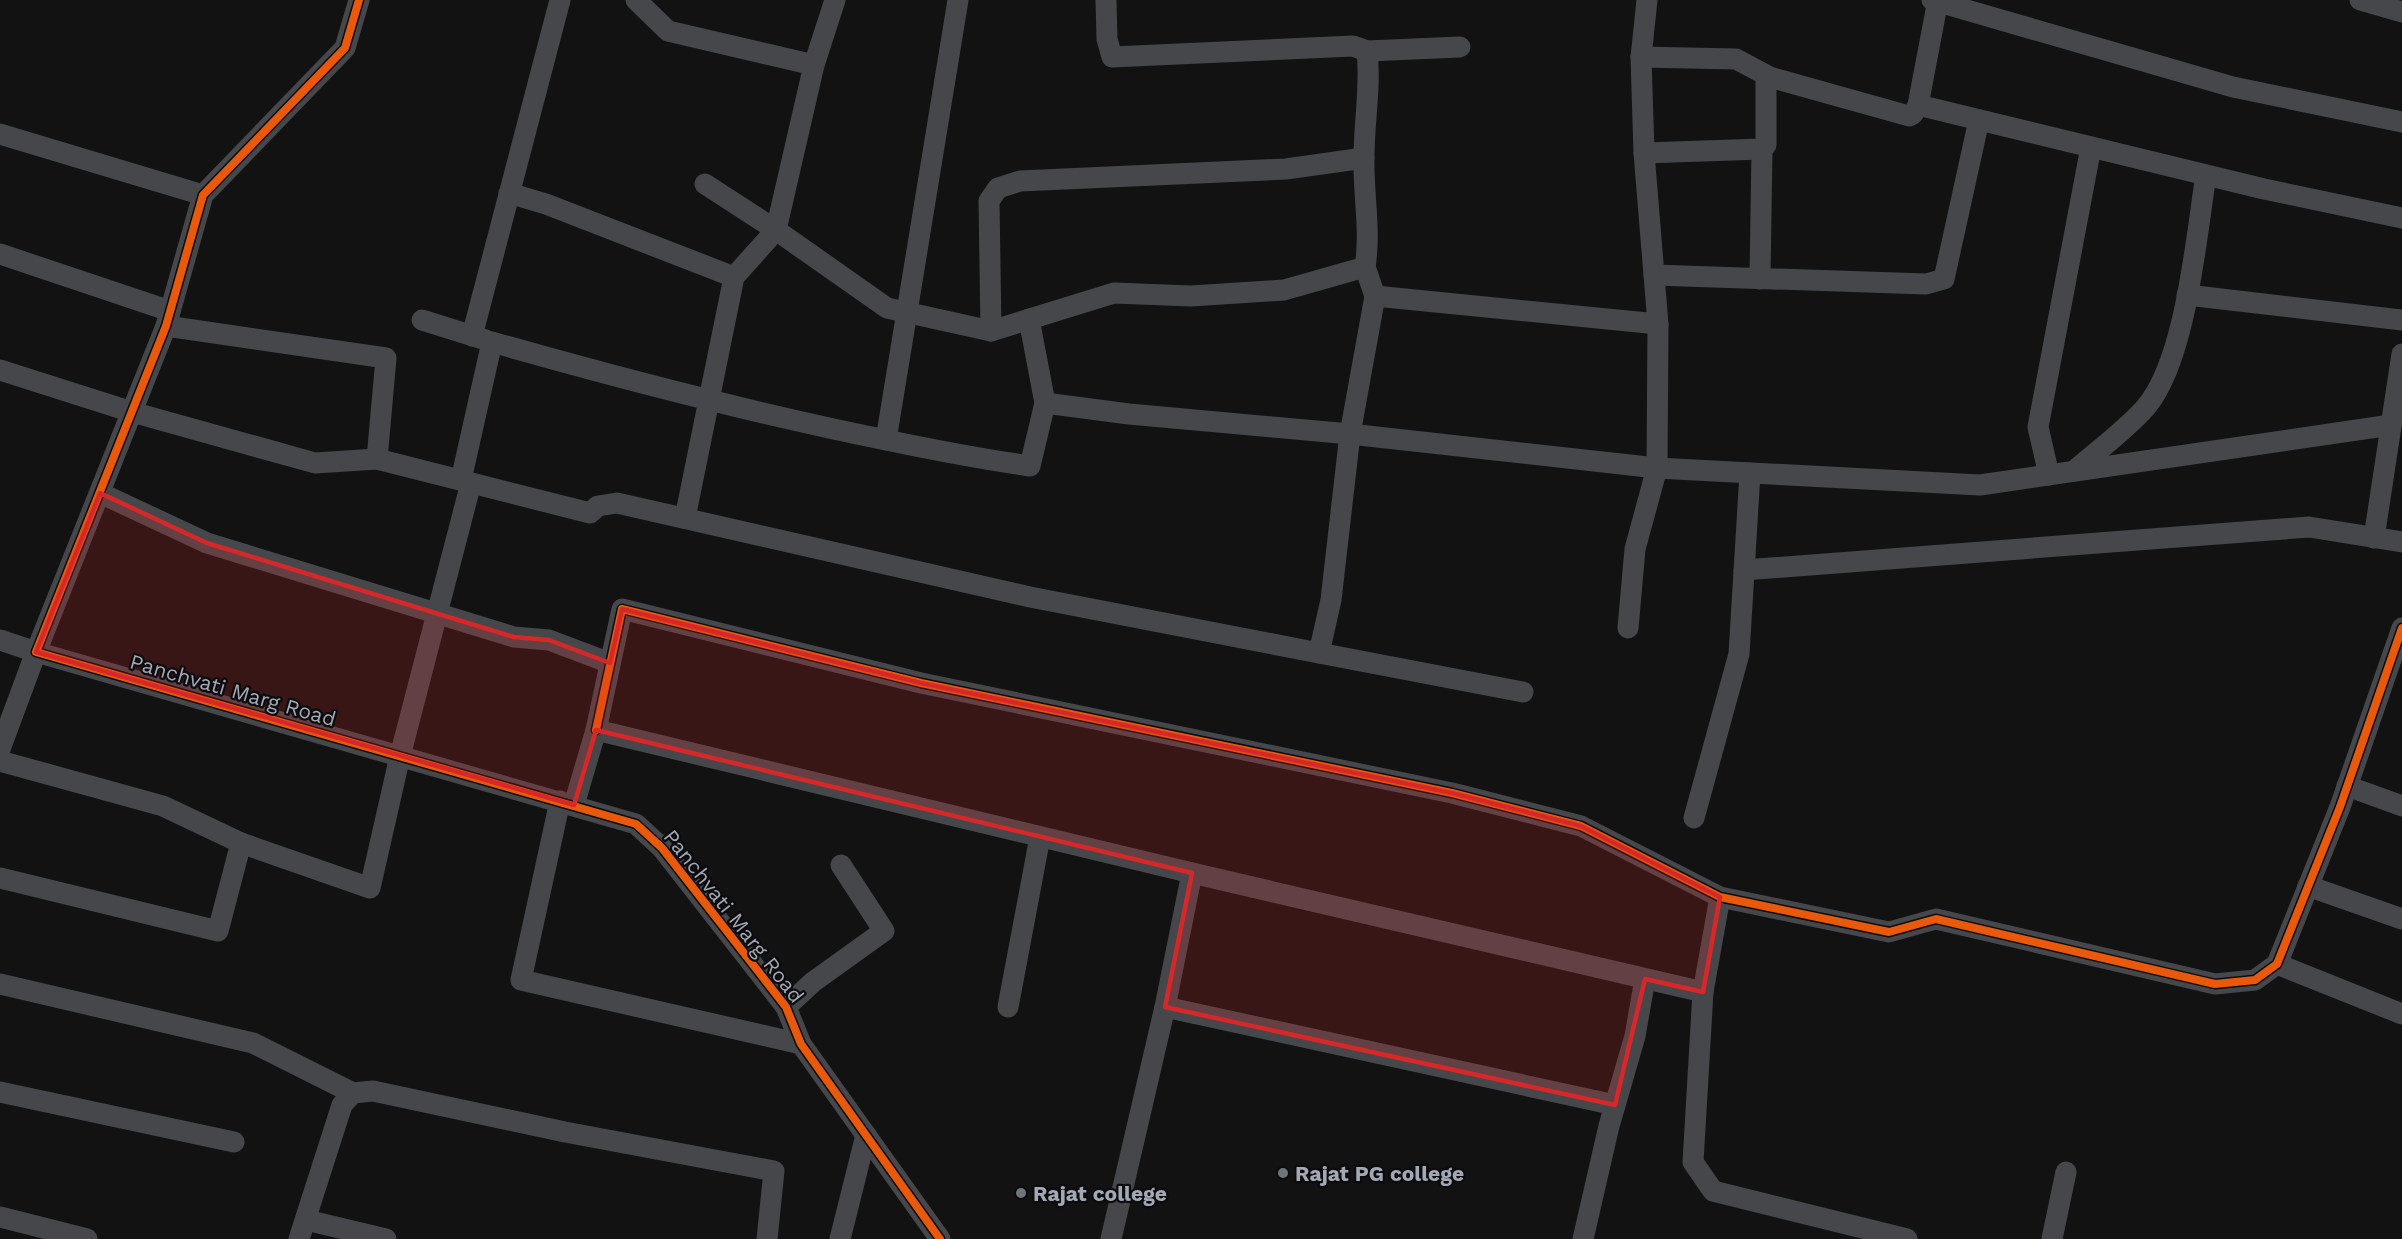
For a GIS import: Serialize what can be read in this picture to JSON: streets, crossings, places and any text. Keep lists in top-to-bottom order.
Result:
{
  "streets": {
    "street": ["Panchvati Marg Road"]
  },
  "places": ["Rajat PG college", "Rajat college"]
}
